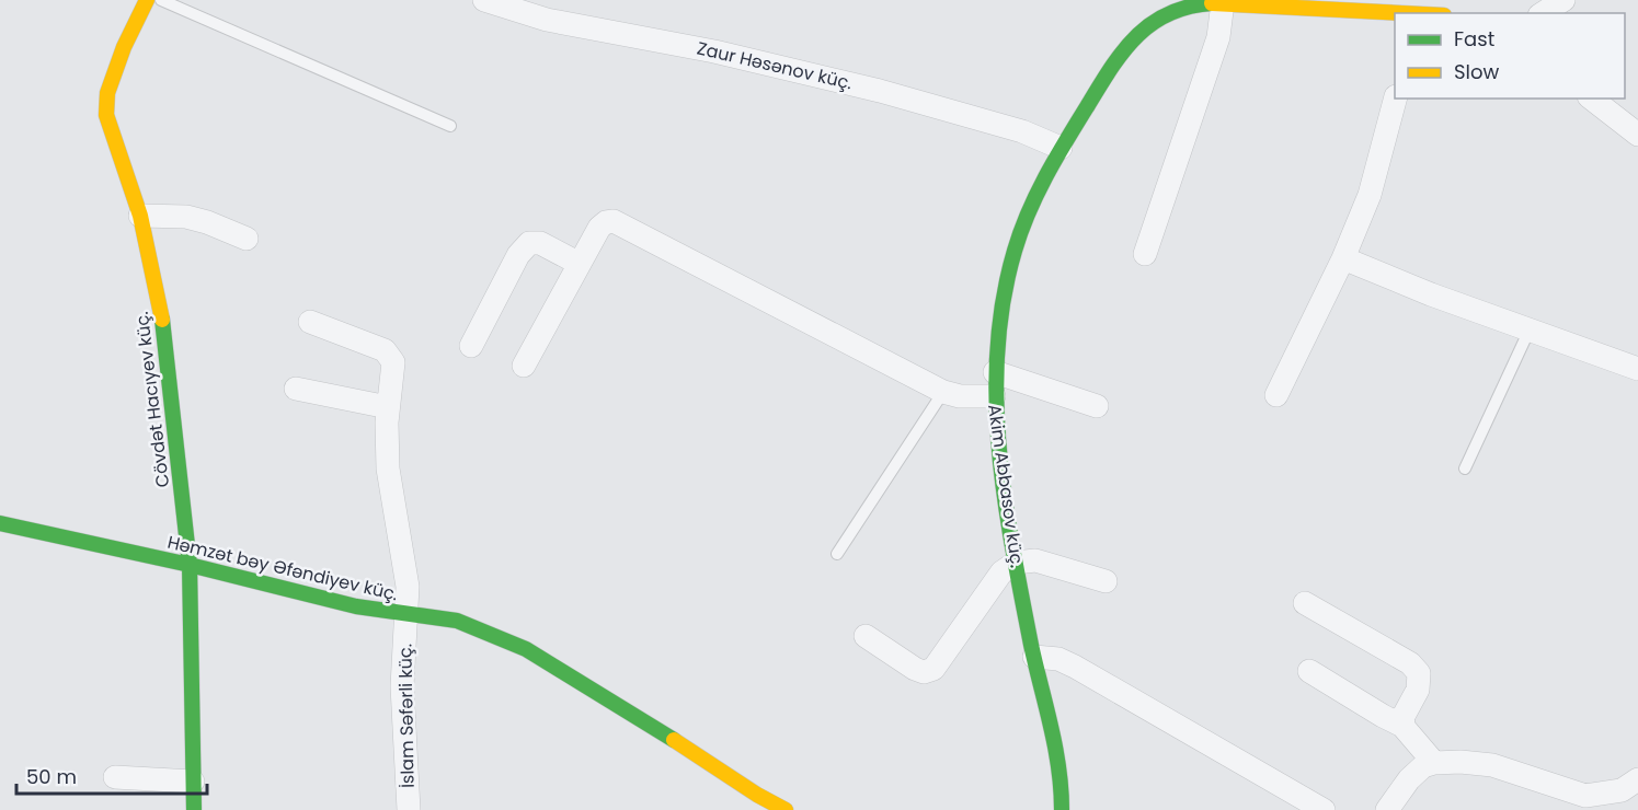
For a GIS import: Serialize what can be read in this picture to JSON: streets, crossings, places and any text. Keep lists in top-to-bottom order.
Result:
{
  "streets": {
    "street": [
      "Zaur Həsənov küç.",
      "Cövdət Hacıyev küç.",
      "Akim Abbasov küç.",
      "Həmzət bəy Əfəndiyev küç.",
      "İslam Səfərli küç."
    ]
  },
  "crossings": [
    ["Zaur Həsənov küç.", "Akim Abbasov küç."],
    ["Cövdət Hacıyev küç.", "Həmzət bəy Əfəndiyev küç."],
    ["Həmzət bəy Əfəndiyev küç.", "İslam Səfərli küç."]
  ],
  "legend": ["Fast", "Slow"],
  "scale_bar": "50 m"
}
